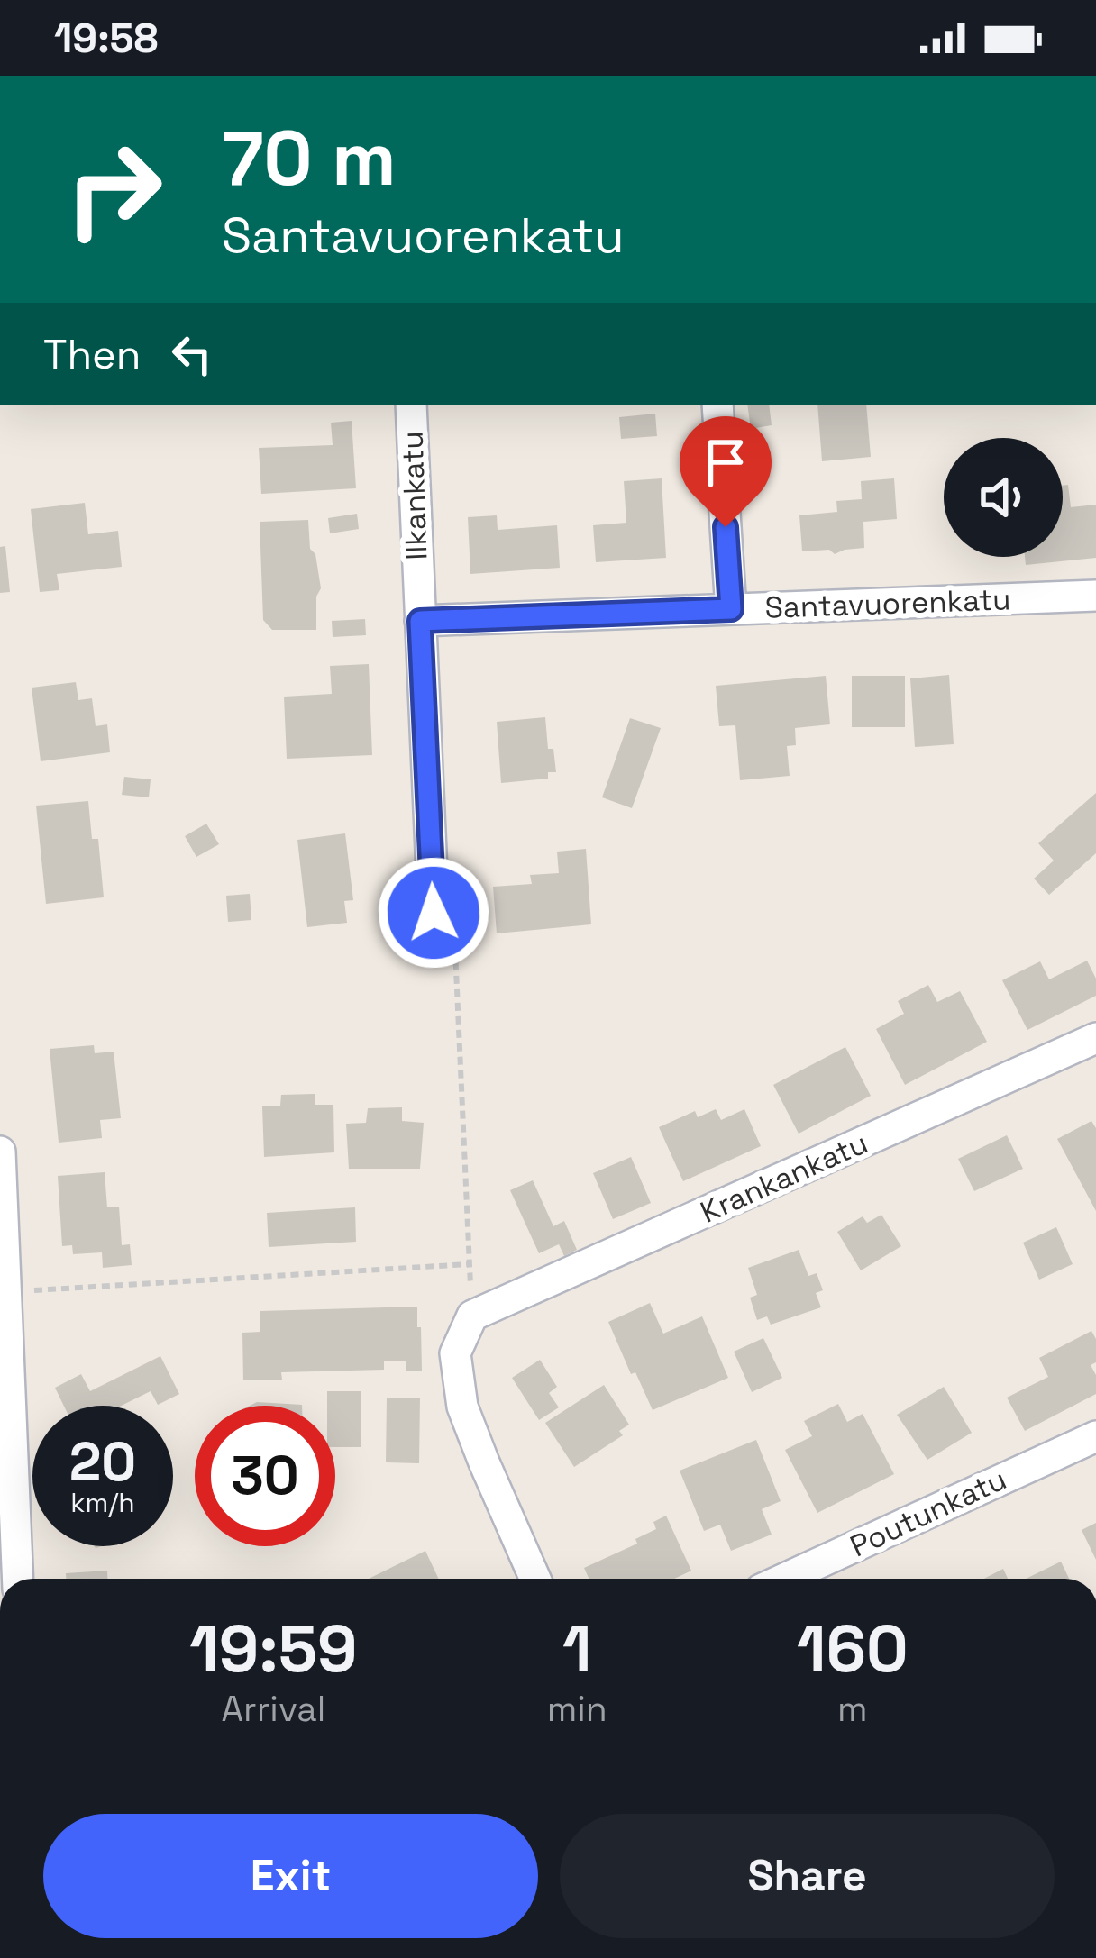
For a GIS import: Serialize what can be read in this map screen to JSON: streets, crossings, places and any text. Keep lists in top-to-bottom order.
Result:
{
  "streets": {
    "street": [
      "Ilkankatu",
      "Santavuorenkatu",
      "Krankankatu",
      "Poutunkatu"
    ]
  },
  "crossings": [
    ["Ilkankatu", "Santavuorenkatu"]
  ],
  "page": {
    "status": "19:58",
    "turn": ["70 m", "Santavuorenkatu"],
    "then": "Then",
    "speed": "20 km/h",
    "limit": "30",
    "eta": [
      "19:59",
      "Arrival",
      "1",
      "min",
      "160",
      "m"
    ],
    "buttons": ["Exit", "Share"]
  }
}
